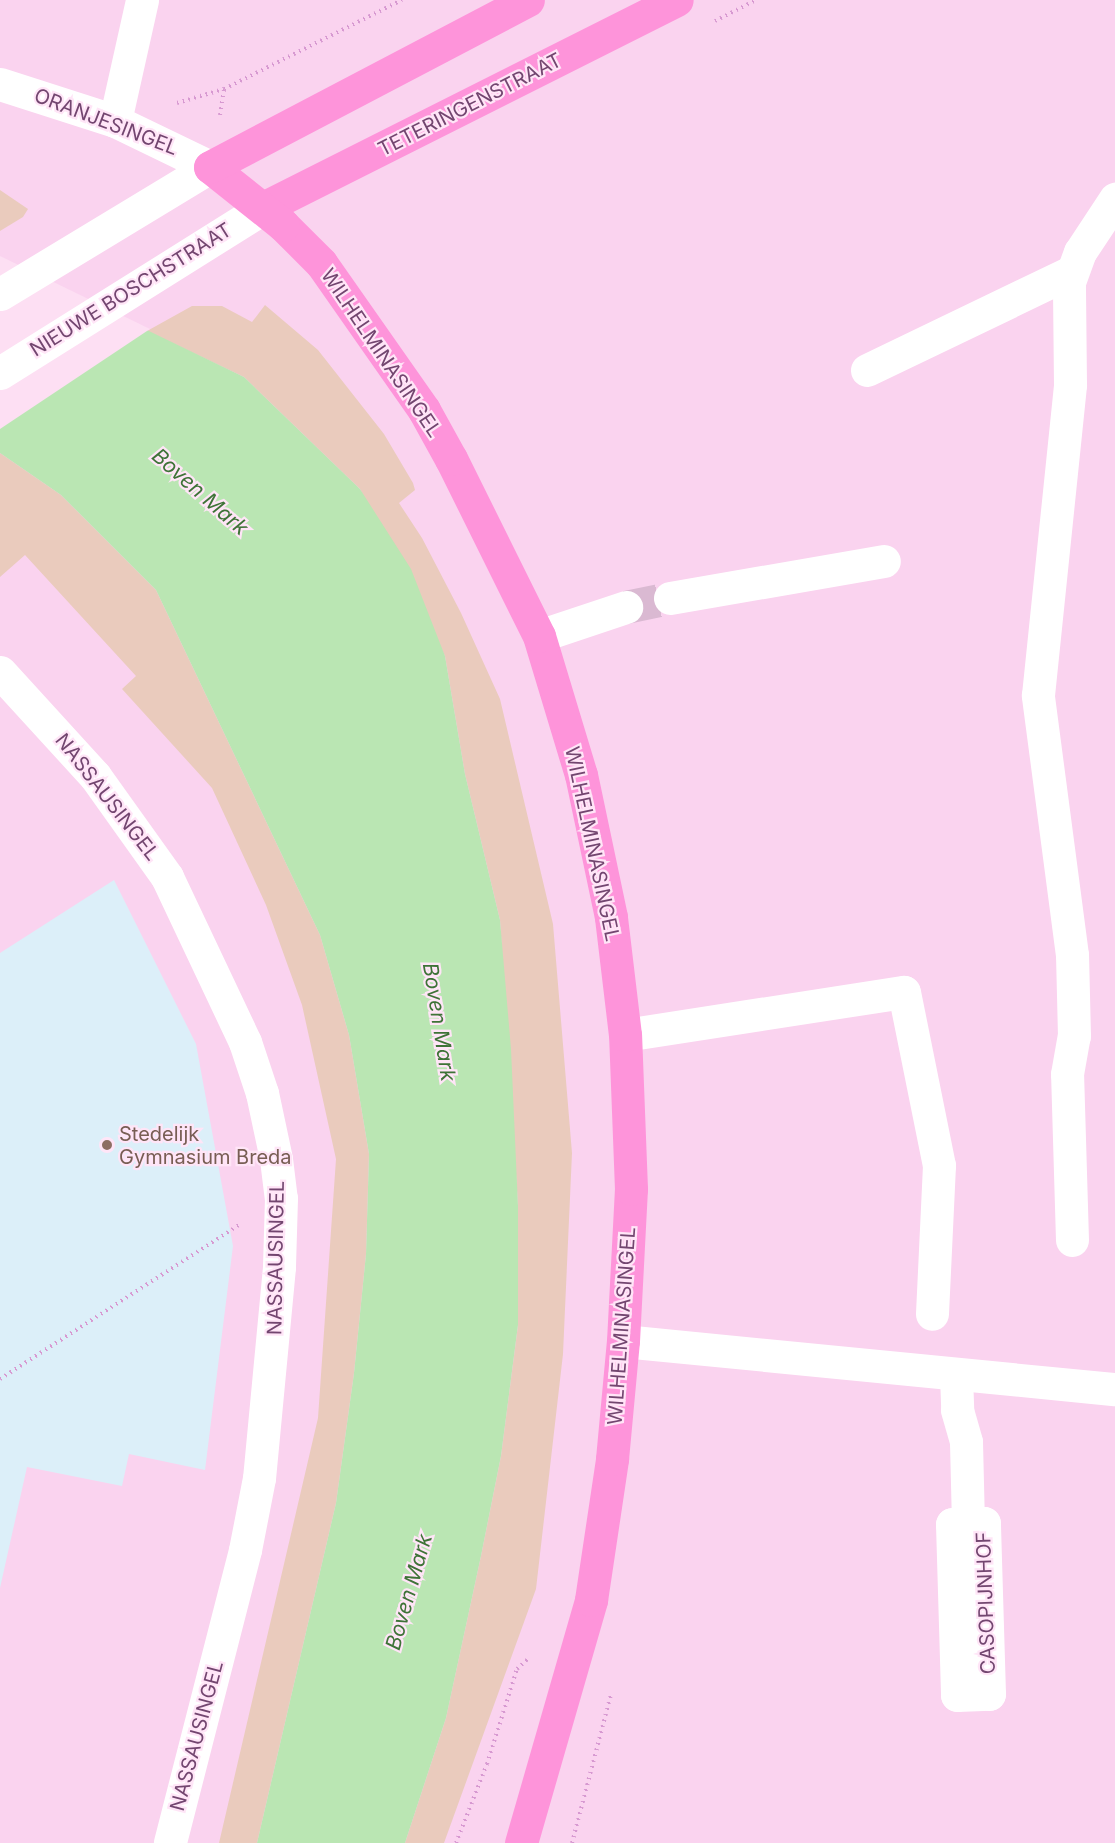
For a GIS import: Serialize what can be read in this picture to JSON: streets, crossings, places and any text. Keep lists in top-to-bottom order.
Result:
{
  "streets": {
    "main road": ["TETERINGENSTRAAT", "ORANJESINGEL", "WILHELMINASINGEL"],
    "street": ["NIEUWE BOSCHSTRAAT", "NASSAUSINGEL", "CASOPIJNHOF"]
  },
  "crossings": [
    ["TETERINGENSTRAAT", "NIEUWE BOSCHSTRAAT"],
    ["TETERINGENSTRAAT", "WILHELMINASINGEL"],
    ["ORANJESINGEL", "WILHELMINASINGEL"],
    ["NIEUWE BOSCHSTRAAT", "WILHELMINASINGEL"]
  ],
  "water": ["Boven Mark"],
  "places": ["Stedelijk Gymnasium Breda"]
}
